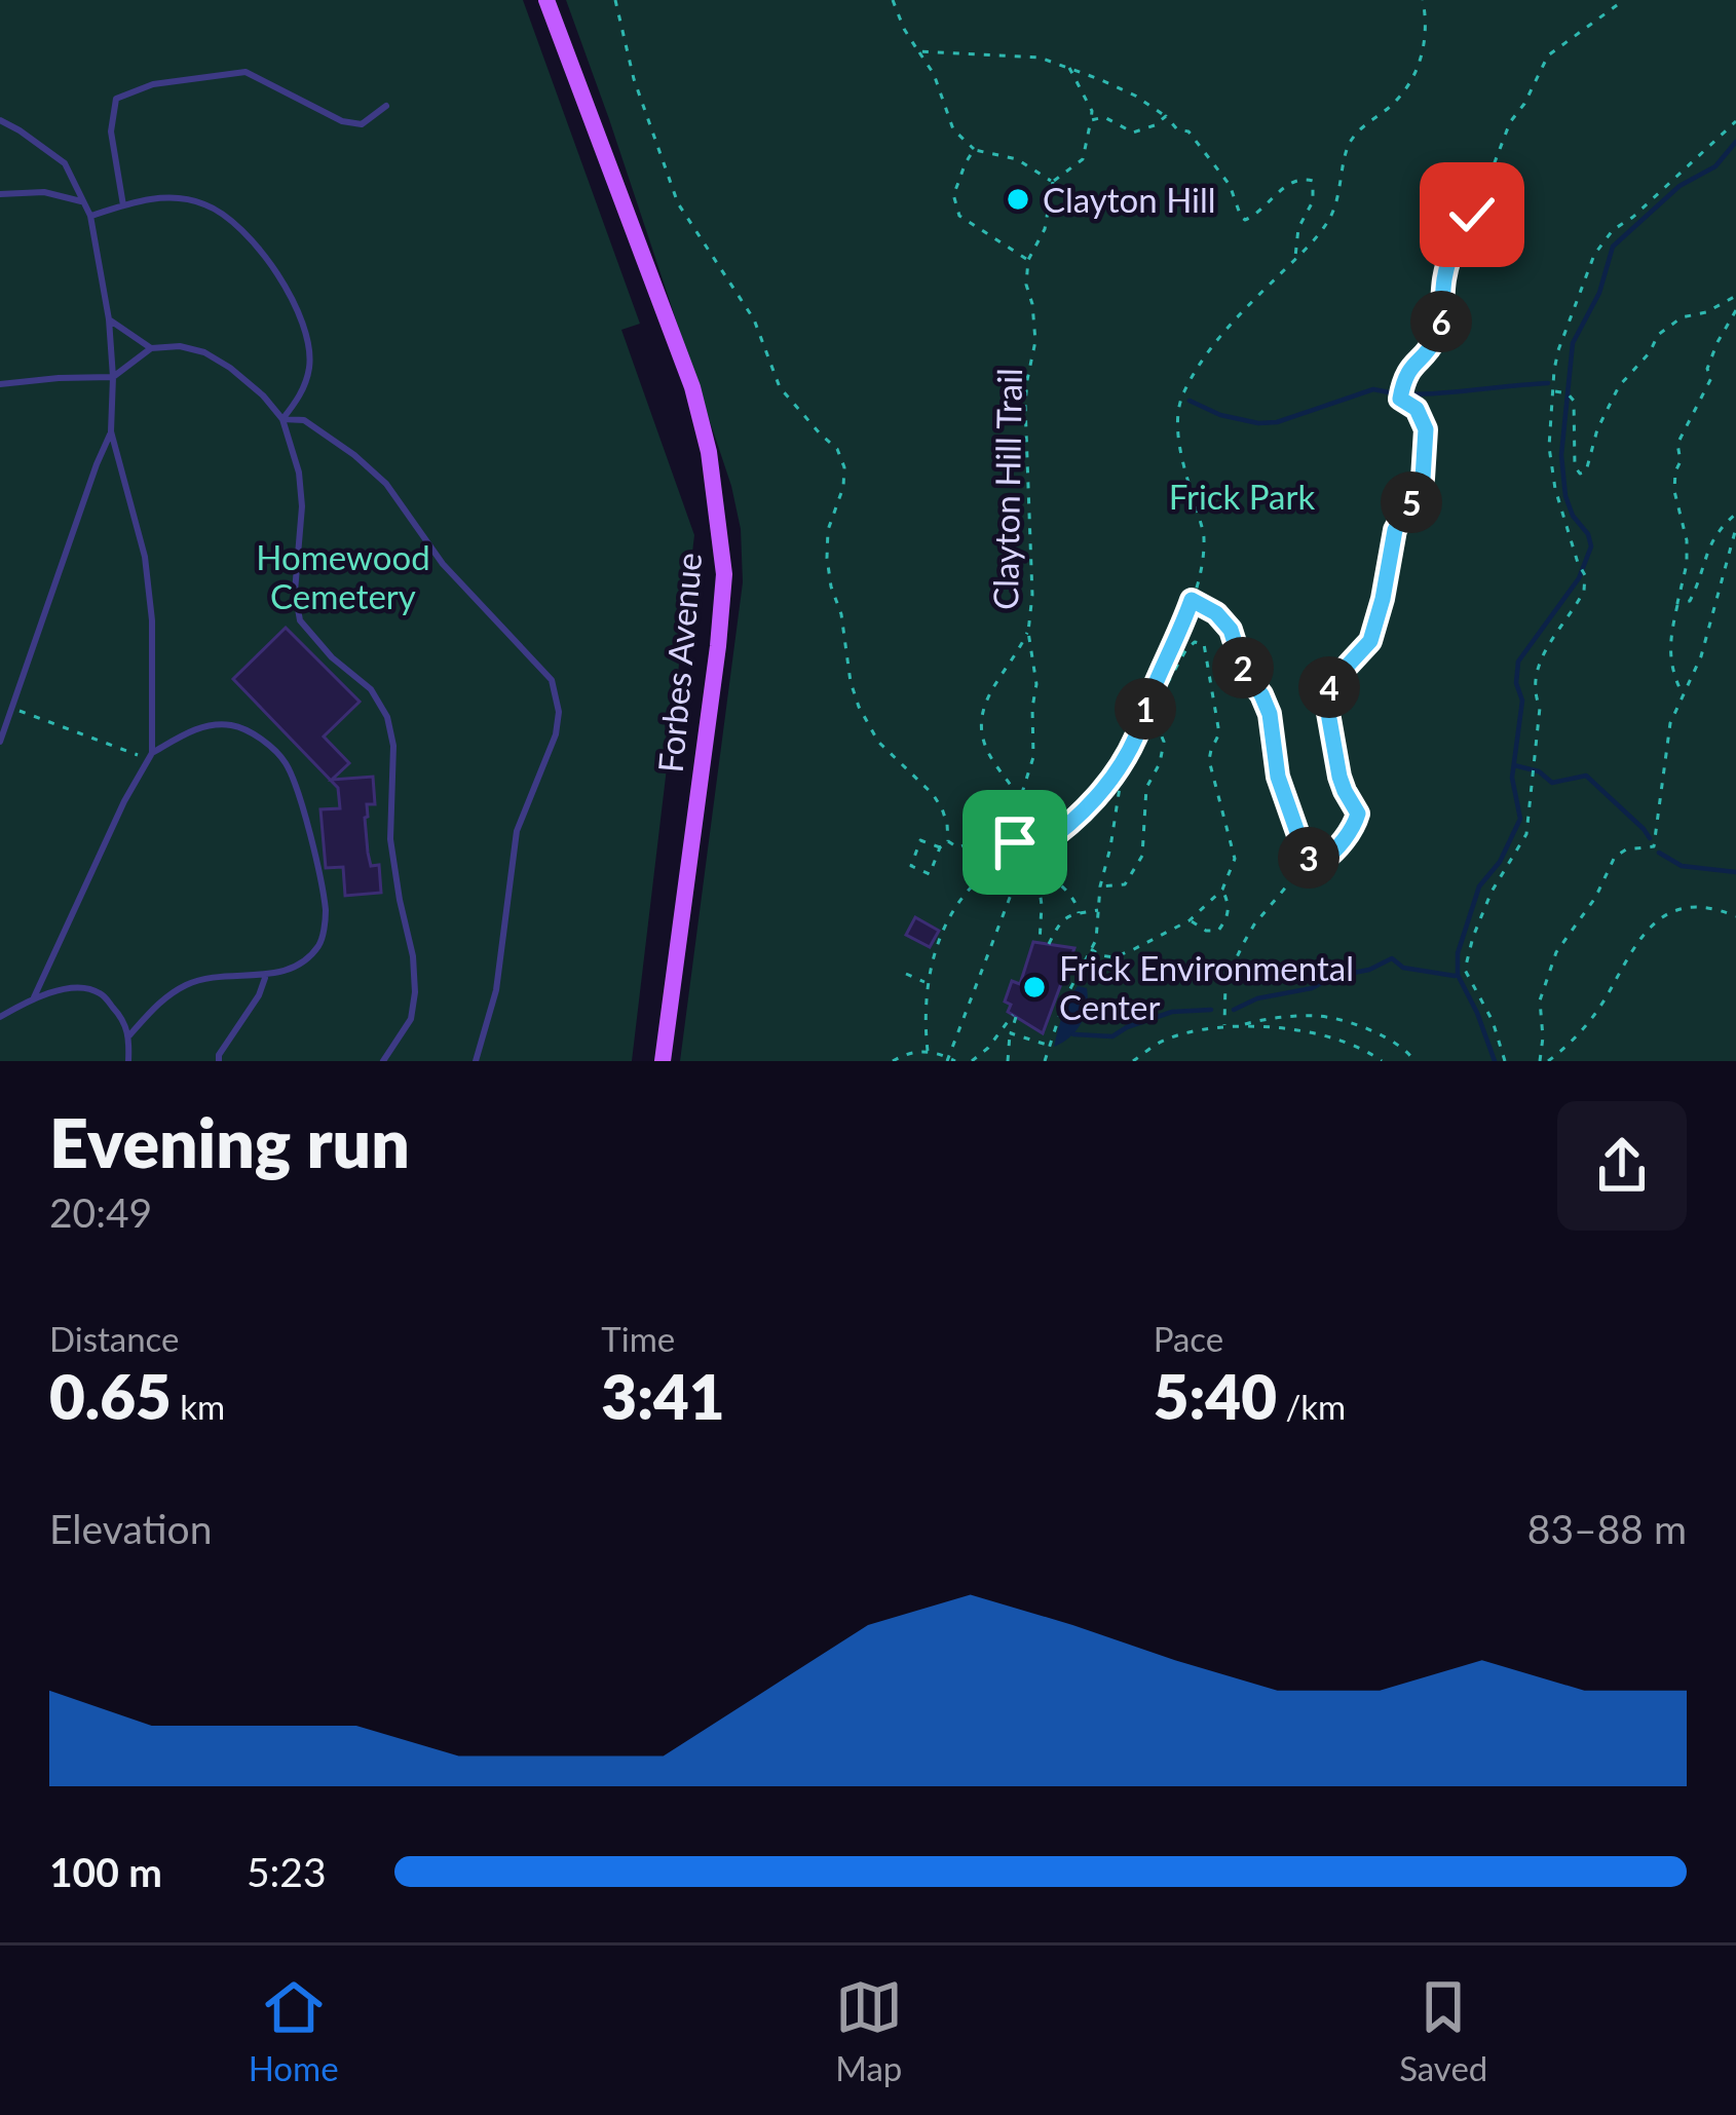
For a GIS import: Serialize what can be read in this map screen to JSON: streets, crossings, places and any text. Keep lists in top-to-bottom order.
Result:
{
  "streets": {
    "main road": ["Forbes Avenue"],
    "path": ["Clayton Hill Trail"]
  },
  "parks": ["Frick Park", "Homewood Cemetery"],
  "places": ["Clayton Hill", "Frick Environmental Center"],
  "page": {
    "pins": [
      "6",
      "5",
      "2",
      "4",
      "1",
      "3"
    ],
    "heading": ["Evening run", "20:49"],
    "stats": [
      ["Distance", "0.65 km"],
      ["Time", "3:41"],
      ["Pace", "5:40 /km"]
    ],
    "chart": ["Elevation", "83–88 m"],
    "list": [
      {
        "name": "100 m",
        "note": "5:23"
      }
    ],
    "tabs": ["Home", "Map", "Saved"]
  }
}
